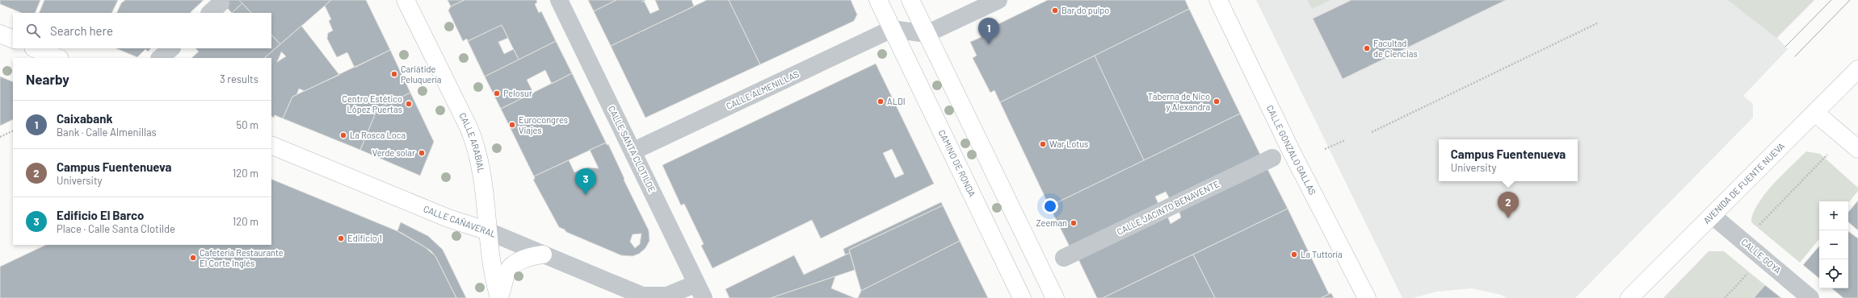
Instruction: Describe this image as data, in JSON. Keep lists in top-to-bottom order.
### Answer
{
  "streets": {
    "main road": [
      "CALLE ARABIAL",
      "CALLE GONZALO GALLAS",
      "CAMINO DE RONDA",
      "AVENIDA DE FUENTE NUEVA",
      "CALLE CAÑAVERAL"
    ],
    "street": [
      "CALLE ALMENILLAS",
      "CALLE SANTA CLOTILDE",
      "CALLE JACINTO BENAVENTE",
      "CALLE GOYA"
    ]
  },
  "crossings": [
    ["CALLE ALMENILLAS", "CALLE SANTA CLOTILDE"],
    ["CALLE ALMENILLAS", "CAMINO DE RONDA"],
    ["CALLE ARABIAL", "CALLE CAÑAVERAL"],
    ["AVENIDA DE FUENTE NUEVA", "CALLE GOYA"]
  ],
  "places": [
    "Bar do pulpo",
    "Facultad de Ciencias",
    "Cariátide Peluquería",
    "Pelosur",
    "ALDI",
    "Taberna de Nico y Alexandra",
    "Centro Estético López Puertas",
    "Eurocongres Viajes",
    "La Rosca Loca",
    "War Lotus",
    "Verde solar",
    "Zeeman",
    "Edificio 1",
    "La Tuttoría",
    "Cafetería Restaurante El Corte Inglés"
  ],
  "page": {
    "search": "Search here",
    "pins": ["1", "3", "2"],
    "heading": ["Nearby", "3 results"],
    "list": [
      {
        "mark": "1",
        "name": "Caixabank",
        "note": "Bank · Calle Almenillas",
        "value": "50 m"
      },
      {
        "mark": "2",
        "name": "Campus Fuentenueva",
        "note": "University",
        "value": "120 m"
      },
      {
        "mark": "3",
        "name": "Edificio El Barco",
        "note": "Place · Calle Santa Clotilde",
        "value": "120 m"
      }
    ],
    "popup": ["Campus Fuentenueva", "University"],
    "map_buttons": ["+", "−"]
  }
}
